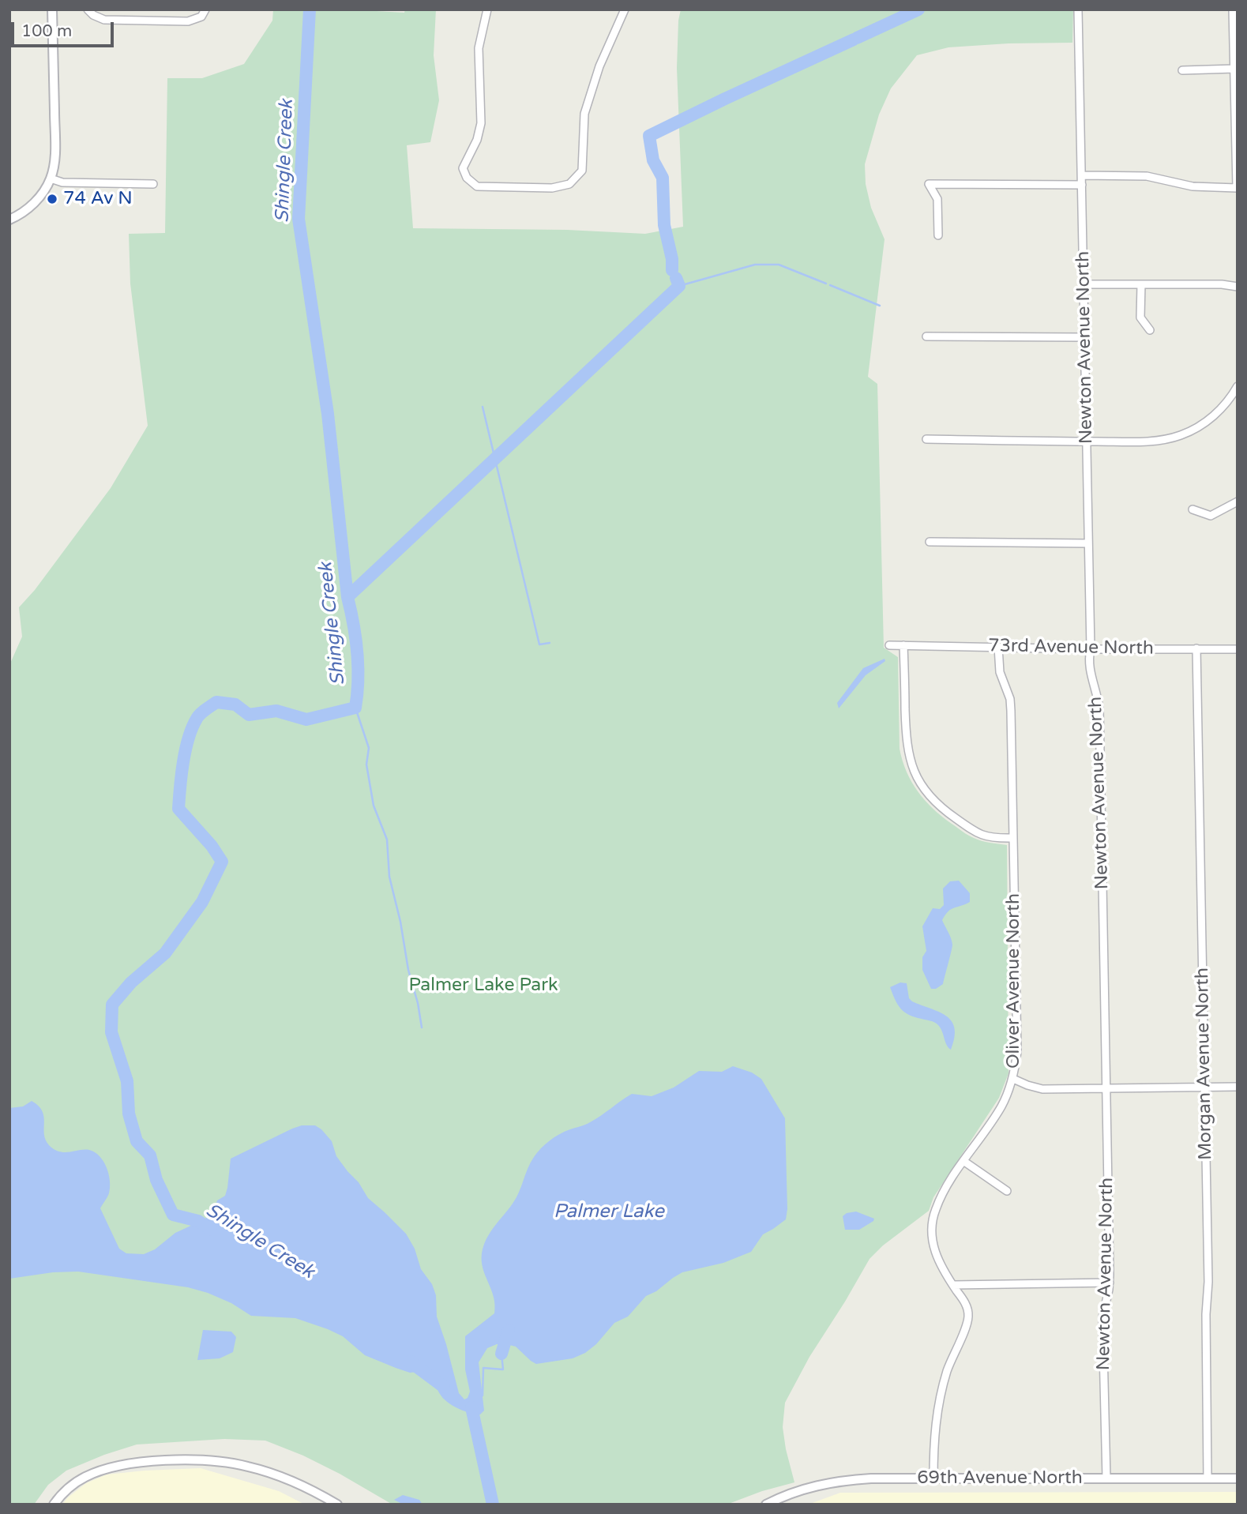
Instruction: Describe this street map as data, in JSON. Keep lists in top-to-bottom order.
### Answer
{
  "streets": {
    "street": [
      "Newton Avenue North",
      "73rd Avenue North",
      "Oliver Avenue North",
      "Morgan Avenue North",
      "69th Avenue North"
    ]
  },
  "crossings": [
    ["Newton Avenue North", "73rd Avenue North"],
    ["Newton Avenue North", "69th Avenue North"],
    ["73rd Avenue North", "Oliver Avenue North"],
    ["73rd Avenue North", "Morgan Avenue North"],
    ["Oliver Avenue North", "69th Avenue North"],
    ["Morgan Avenue North", "69th Avenue North"]
  ],
  "water": ["Shingle Creek", "Palmer Lake"],
  "parks": ["Palmer Lake Park"],
  "places": ["74 Av N"],
  "scale_bar": "100 m"
}
